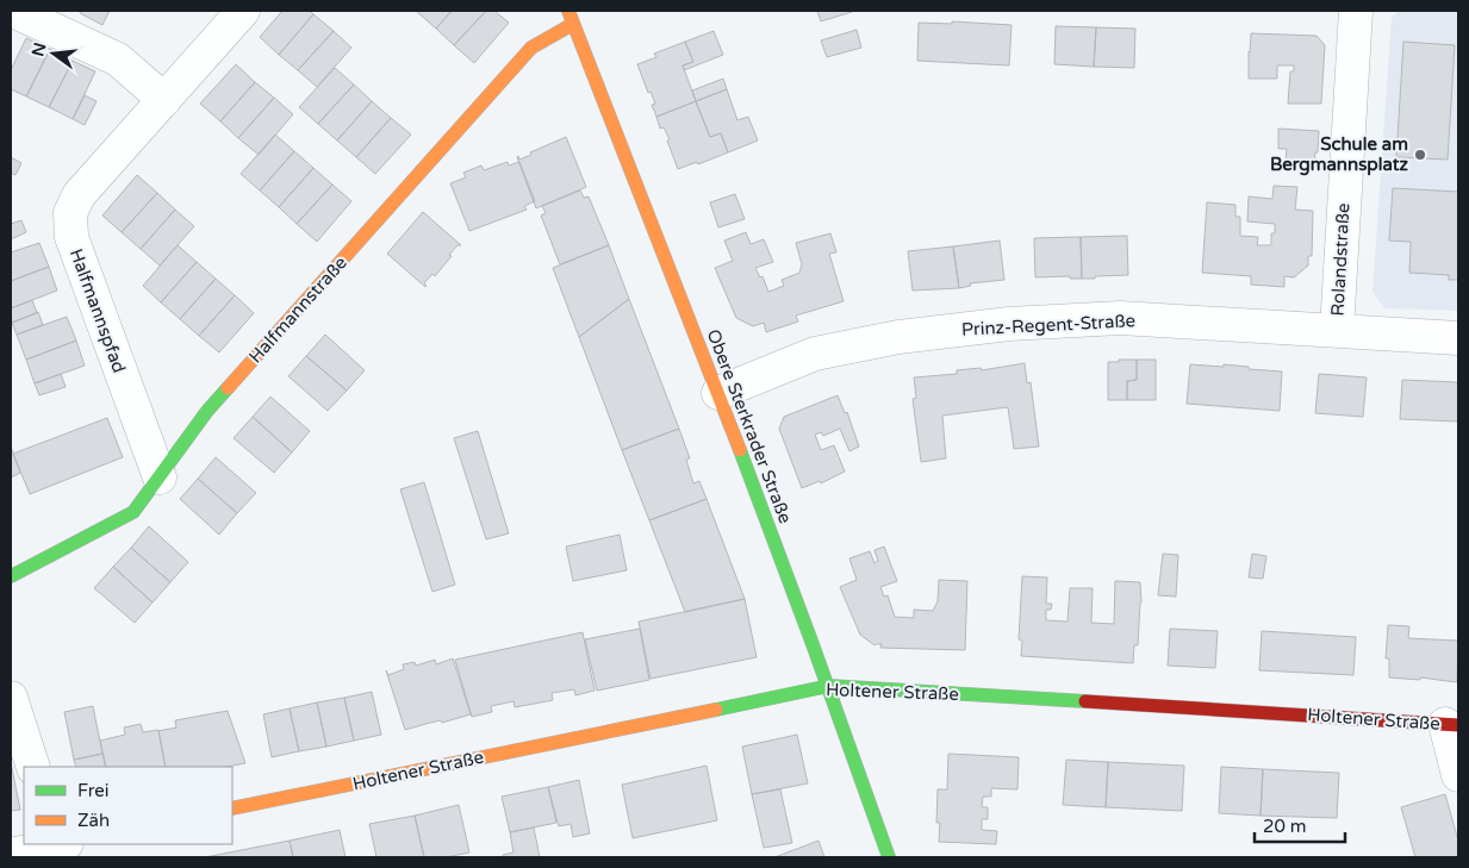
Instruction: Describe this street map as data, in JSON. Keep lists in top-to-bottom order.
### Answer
{
  "streets": {
    "street": [
      "Rolandstraße",
      "Halfmannstraße",
      "Halfmannspfad",
      "Prinz-Regent-Straße",
      "Obere Sterkrader Straße",
      "Holtener Straße"
    ]
  },
  "crossings": [
    ["Rolandstraße", "Prinz-Regent-Straße"],
    ["Halfmannstraße", "Halfmannspfad"],
    ["Halfmannstraße", "Obere Sterkrader Straße"],
    ["Prinz-Regent-Straße", "Obere Sterkrader Straße"],
    ["Obere Sterkrader Straße", "Holtener Straße"]
  ],
  "places": ["Schule am Bergmannsplatz"],
  "legend": ["Frei", "Zäh"],
  "scale_bar": "20 m",
  "north": "left"
}
